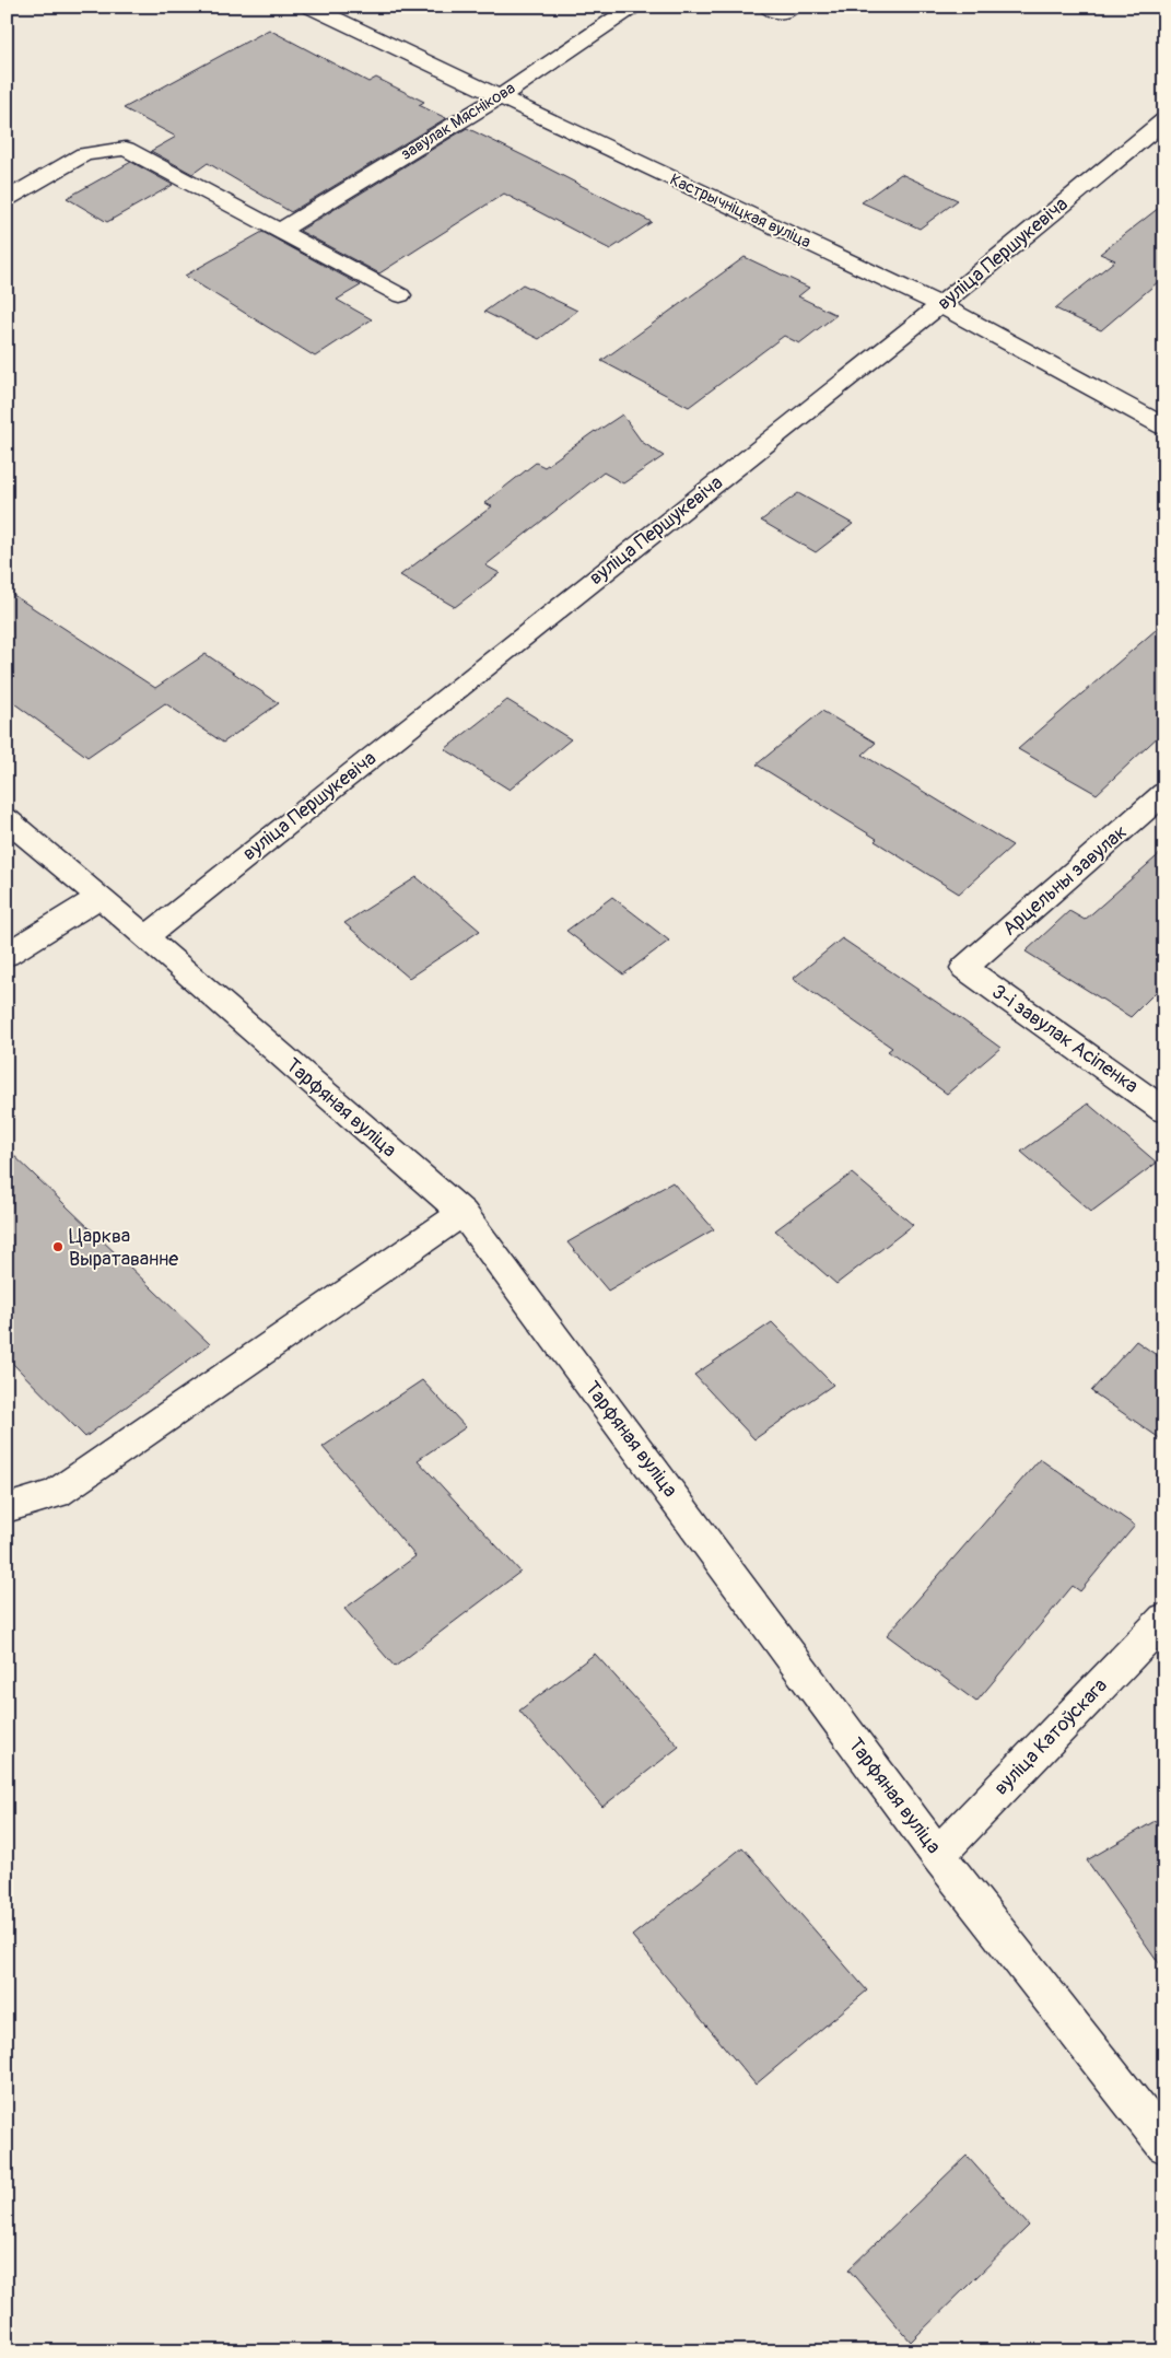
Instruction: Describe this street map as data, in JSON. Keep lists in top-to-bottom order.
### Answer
{
  "streets": {
    "street": [
      "завулак Мяснікова",
      "Кастрычніцкая вуліца",
      "вуліца Першукевіча",
      "Арцельны завулак",
      "3-і завулак Асіпенка",
      "Тарфяная вуліца",
      "вуліца Катоўскага"
    ]
  },
  "crossings": [
    ["завулак Мяснікова", "Кастрычніцкая вуліца"],
    ["Кастрычніцкая вуліца", "вуліца Першукевіча"],
    ["вуліца Першукевіча", "Тарфяная вуліца"],
    ["Арцельны завулак", "3-і завулак Асіпенка"],
    ["Тарфяная вуліца", "вуліца Катоўскага"]
  ],
  "places": ["Царква Выратаванне"]
}
